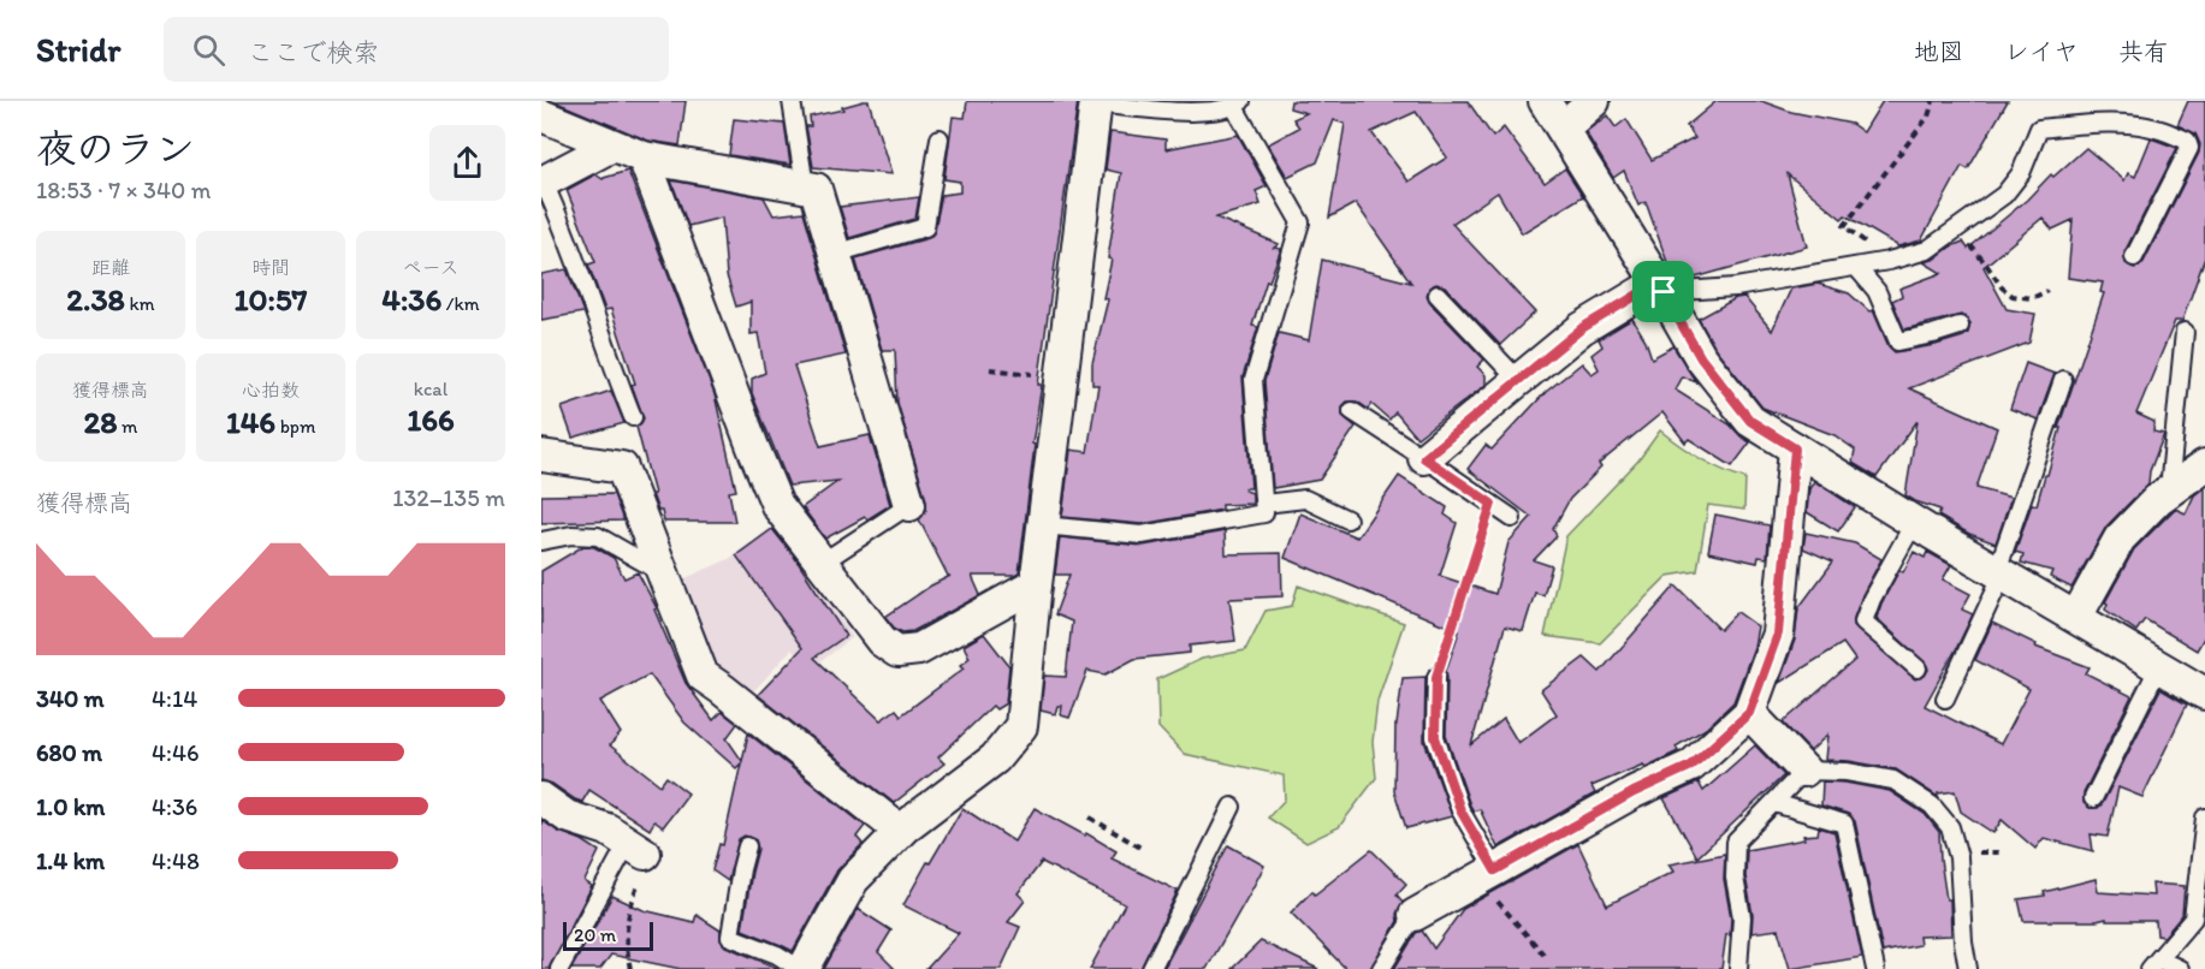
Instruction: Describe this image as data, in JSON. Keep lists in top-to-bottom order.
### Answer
{
  "scale_bar": "20 m",
  "page": {
    "header": "Stridr",
    "search": "ここで検索",
    "nav": ["地図", "レイヤ", "共有"],
    "heading": ["夜のラン", "18:53 · 7 × 340 m"],
    "stats": [
      ["距離", "2.38 km"],
      ["時間", "10:57"],
      ["ペース", "4:36 /km"],
      ["獲得標高", "28 m"],
      ["心拍数", "146 bpm"],
      ["kcal", "166"]
    ],
    "chart": ["獲得標高", "132–135 m"],
    "list": [
      {
        "name": "340 m",
        "note": "4:14"
      },
      {
        "name": "680 m",
        "note": "4:46"
      },
      {
        "name": "1.0 km",
        "note": "4:36"
      },
      {
        "name": "1.4 km",
        "note": "4:48"
      }
    ],
    "scale": "20 m"
  }
}
